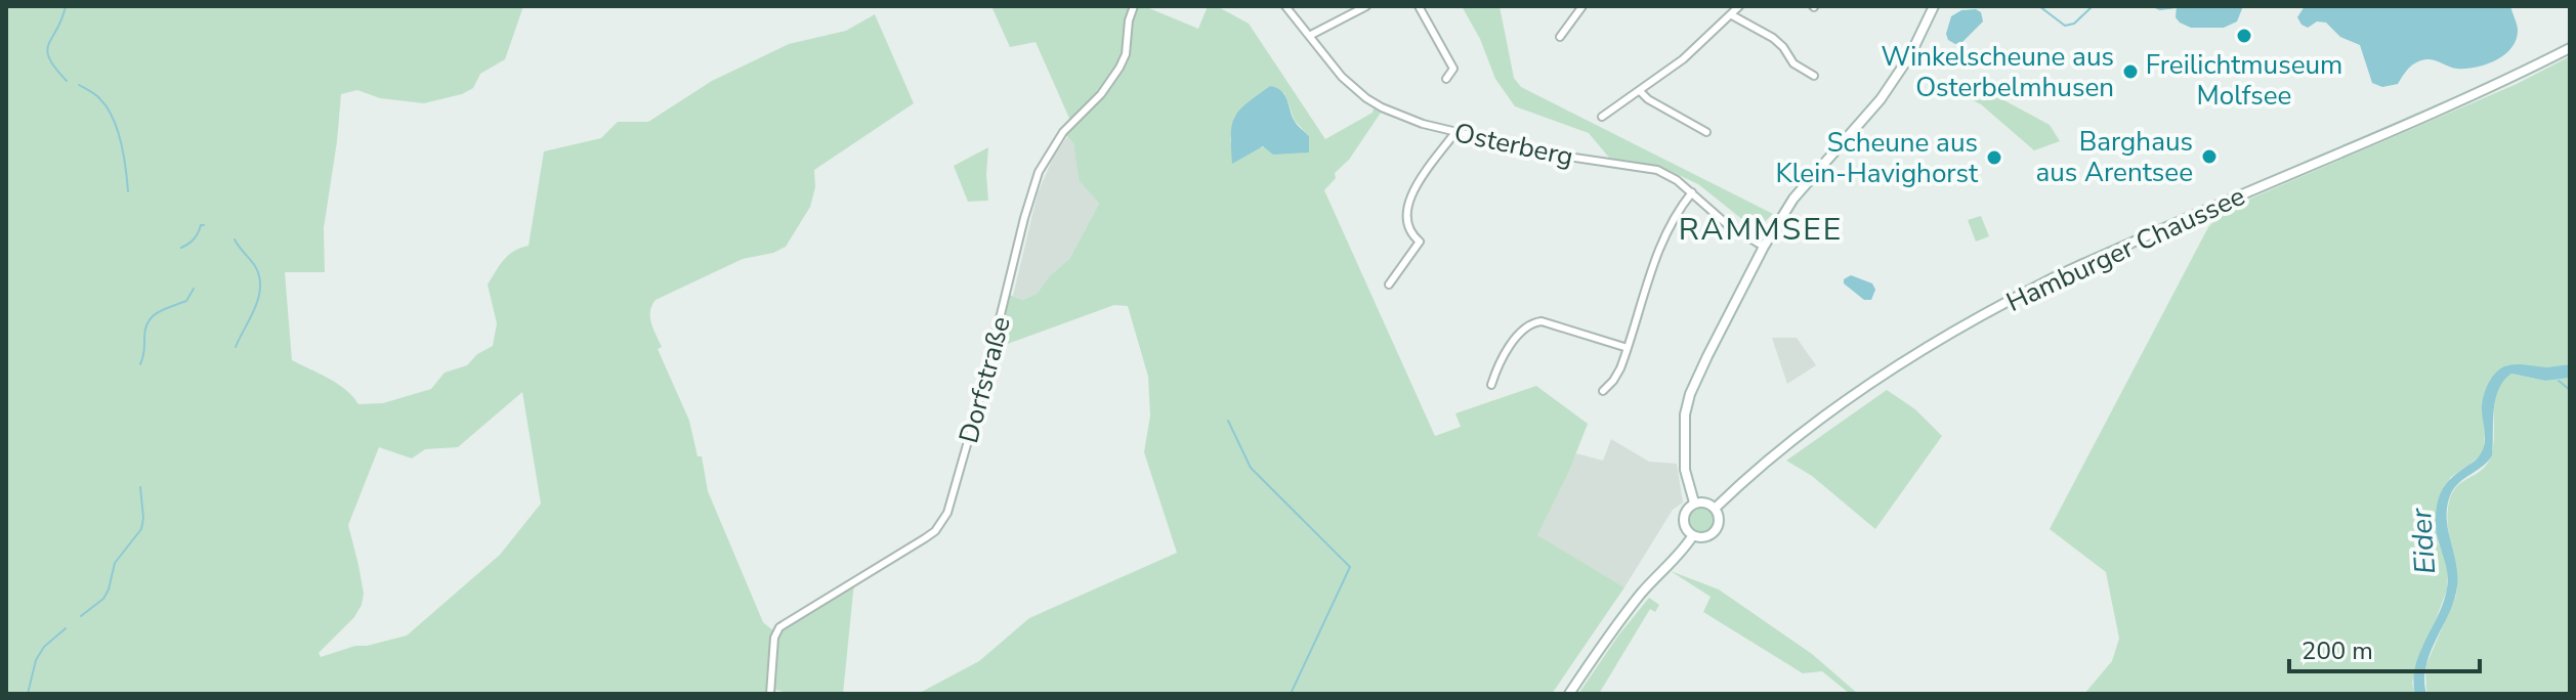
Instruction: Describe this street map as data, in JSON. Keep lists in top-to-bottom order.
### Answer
{
  "streets": {
    "main road": ["Hamburger Chaussee"],
    "street": ["Osterberg", "Dorfstraße"]
  },
  "districts": ["RAMMSEE"],
  "water": ["Eider"],
  "places": [
    "Freilichtmuseum Molfsee",
    "Winkelscheune aus Osterbelmhusen",
    "Barghaus aus Arentsee",
    "Scheune aus Klein-Havighorst"
  ],
  "scale_bar": "200 m"
}
